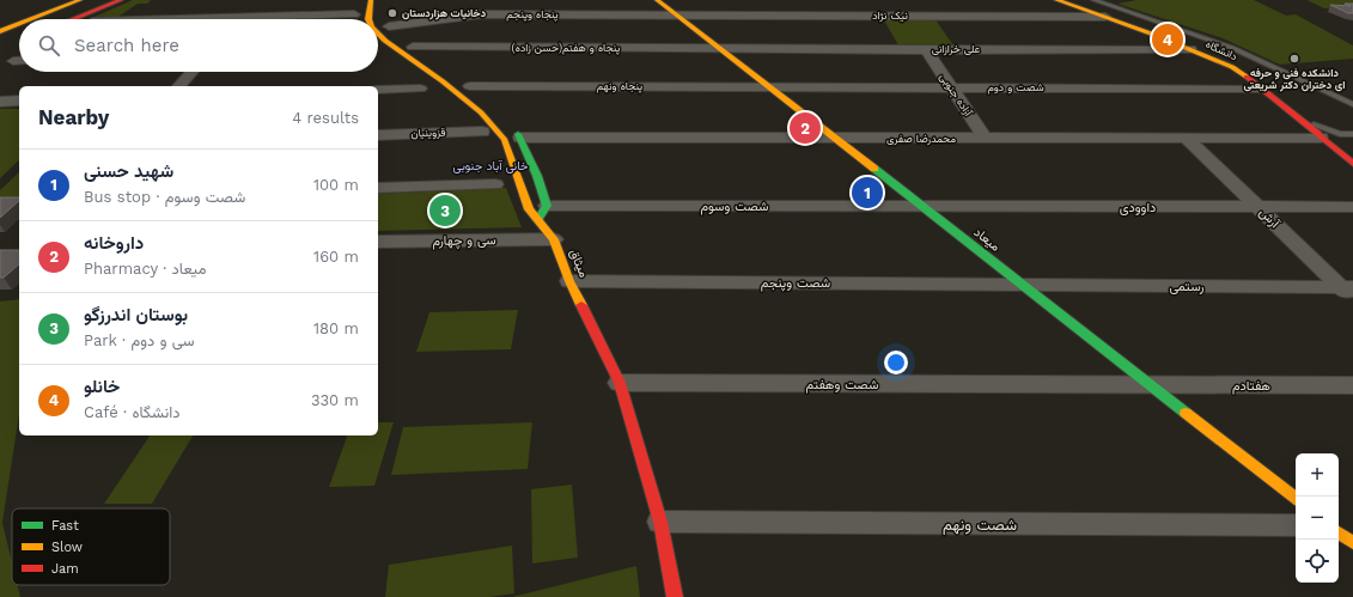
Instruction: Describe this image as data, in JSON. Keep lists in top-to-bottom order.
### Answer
{
  "streets": {
    "main road": ["دانشگاه", "میعاد", "میثاق"],
    "street": [
      "پنجاه وپنجم",
      "نیک نژاد",
      "(حسن زاده)پنجاه و هفتم",
      "علی خرازانی",
      "پنجاه ونهم",
      "شصت و دوم",
      "آزاده جنوبی",
      "قزوینیان",
      "محمدرضا صفری",
      "شصت وسوم",
      "داوودی",
      "آرش",
      "سی و چهارم",
      "شصت وپنجم",
      "رستمی",
      "شصت وهفتم",
      "هفتادم",
      "شصت ونهم"
    ]
  },
  "crossings": [
    ["پنجاه وپنجم", "نیک نژاد"],
    ["پنجاه وپنجم", "میعاد"],
    ["نیک نژاد", "دانشگاه"],
    ["نیک نژاد", "میعاد"],
    ["(حسن زاده)پنجاه و هفتم", "علی خرازانی"],
    ["(حسن زاده)پنجاه و هفتم", "میعاد"],
    ["علی خرازانی", "دانشگاه"],
    ["علی خرازانی", "آزاده جنوبی"],
    ["علی خرازانی", "میعاد"],
    ["دانشگاه", "شصت و دوم"],
    ["دانشگاه", "محمدرضا صفری"],
    ["پنجاه ونهم", "شصت و دوم"],
    ["پنجاه ونهم", "میعاد"],
    ["شصت و دوم", "آزاده جنوبی"],
    ["شصت و دوم", "میعاد"],
    ["آزاده جنوبی", "محمدرضا صفری"],
    ["محمدرضا صفری", "آرش"],
    ["محمدرضا صفری", "میعاد"],
    ["محمدرضا صفری", "میثاق"],
    ["شصت وسوم", "داوودی"],
    ["شصت وسوم", "میعاد"],
    ["شصت وسوم", "میثاق"],
    ["داوودی", "آرش"],
    ["داوودی", "میعاد"],
    ["آرش", "رستمی"],
    ["میعاد", "شصت وپنجم"],
    ["میعاد", "رستمی"],
    ["میعاد", "شصت وهفتم"],
    ["میعاد", "هفتادم"],
    ["سی و چهارم", "میثاق"],
    ["میثاق", "شصت وپنجم"],
    ["میثاق", "شصت وهفتم"],
    ["میثاق", "شصت ونهم"],
    ["شصت وپنجم", "رستمی"],
    ["شصت وهفتم", "هفتادم"]
  ],
  "districts": ["خانی آباد جنوبی"],
  "places": ["دخانیات هزاردستان", "دانشکده فنی و حرفه ای دختران دکتر شریعتی"],
  "legend": ["Fast", "Slow", "Jam"],
  "page": {
    "search": "Search here",
    "pins": [
      "4",
      "2",
      "1",
      "3"
    ],
    "heading": ["Nearby", "4 results"],
    "list": [
      {
        "mark": "1",
        "name": "شهید حسنی",
        "note": "Bus stop · شصت وسوم",
        "value": "100 m"
      },
      {
        "mark": "2",
        "name": "داروخانه",
        "note": "Pharmacy · میعاد",
        "value": "160 m"
      },
      {
        "mark": "3",
        "name": "بوستان اندرزگو",
        "note": "Park · سی و دوم",
        "value": "180 m"
      },
      {
        "mark": "4",
        "name": "خانلو",
        "note": "Café · دانشگاه",
        "value": "330 m"
      }
    ],
    "map_buttons": ["+", "−"]
  }
}
